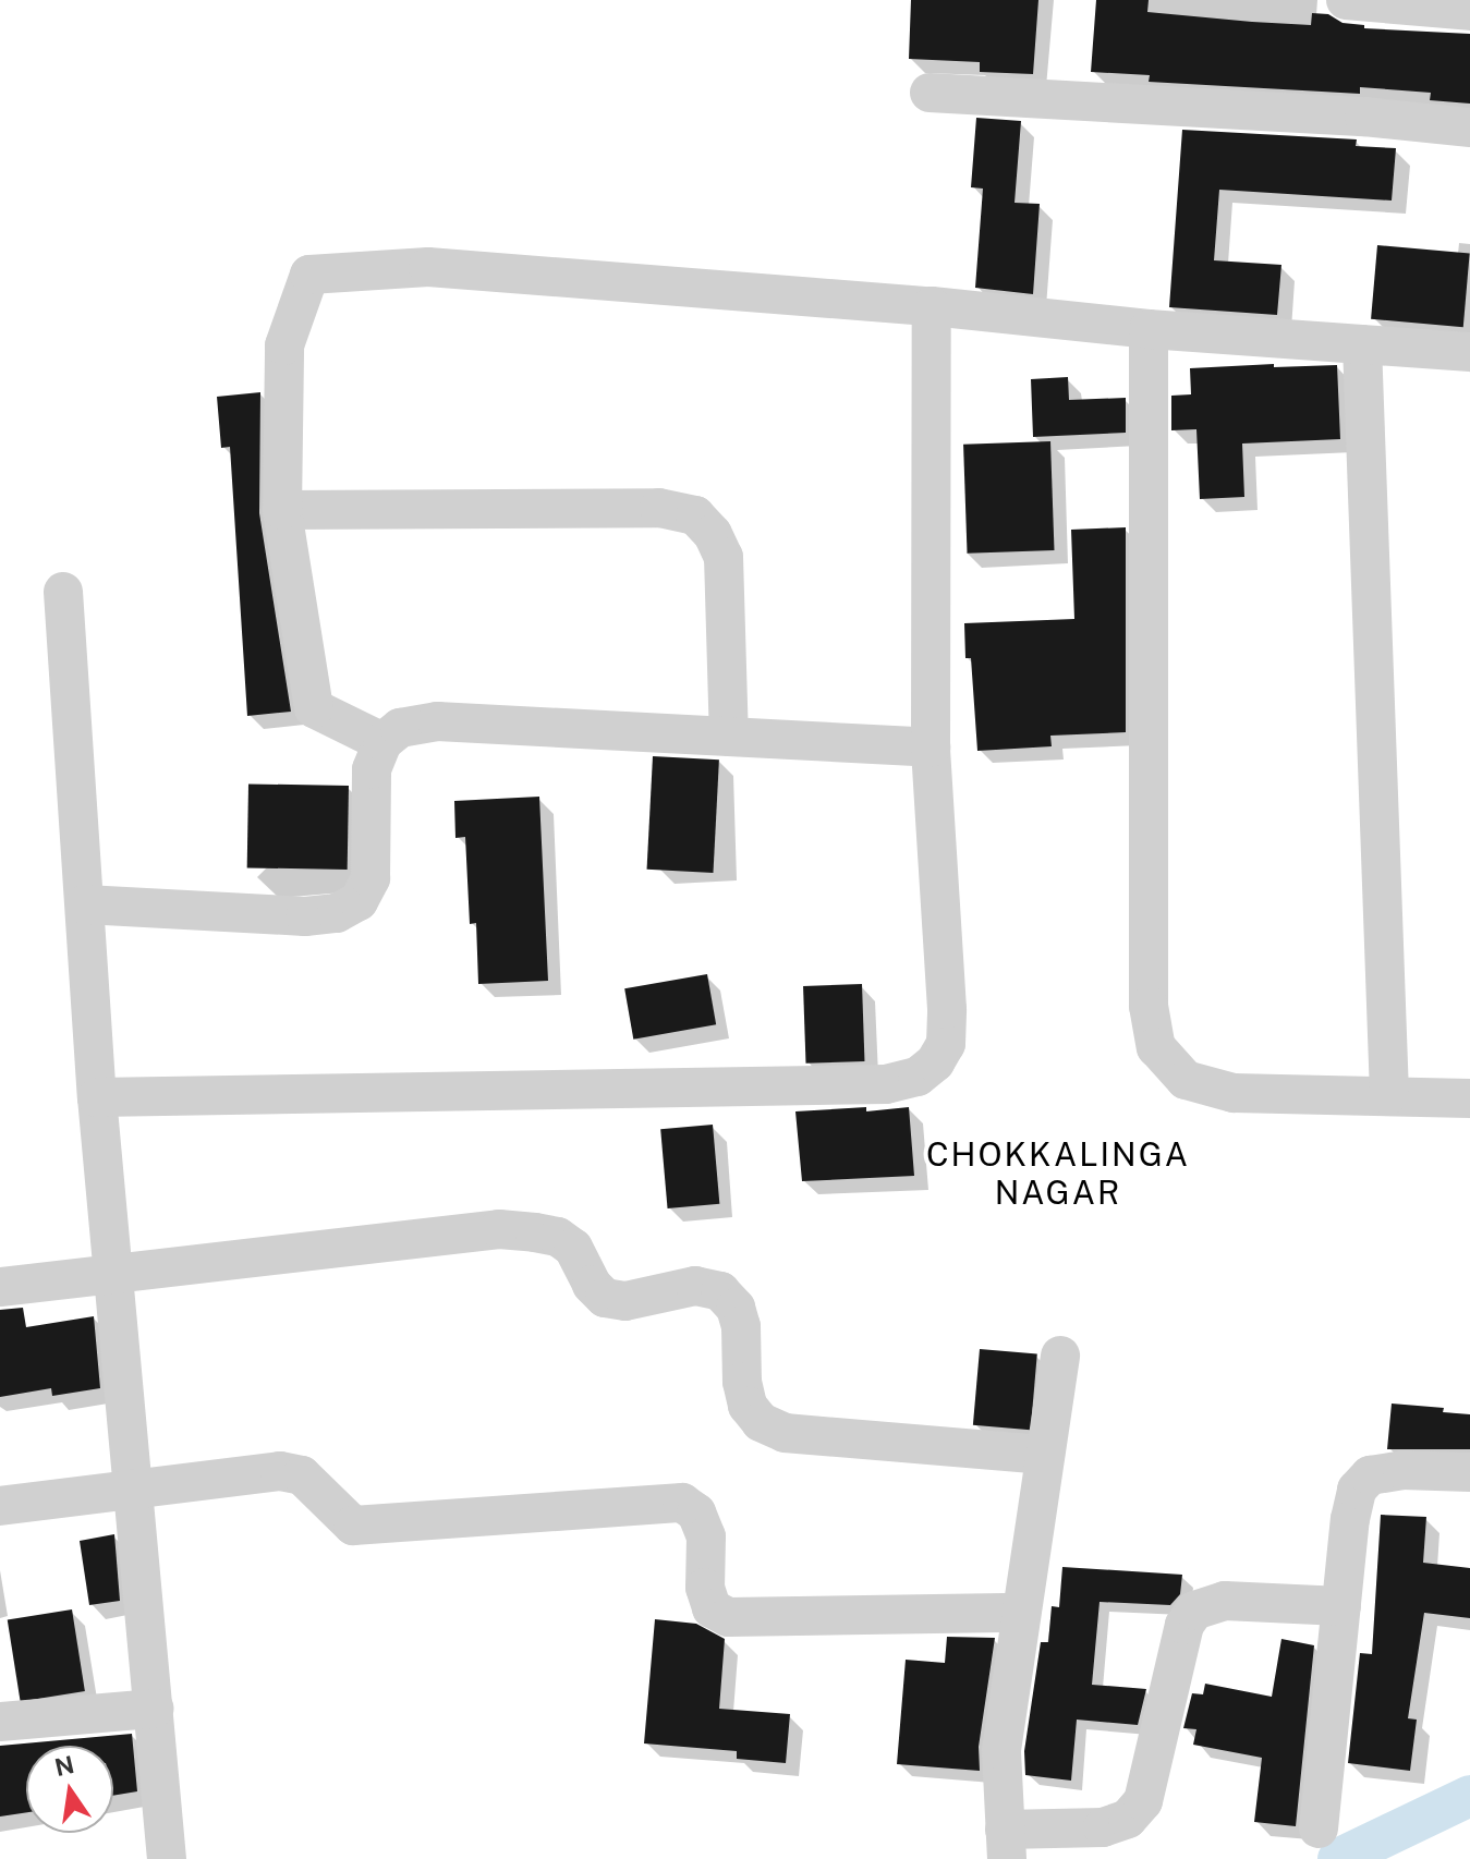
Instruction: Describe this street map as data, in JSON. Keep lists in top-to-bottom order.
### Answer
{
  "districts": ["CHOKKALINGA NAGAR"],
  "north": "top"
}
